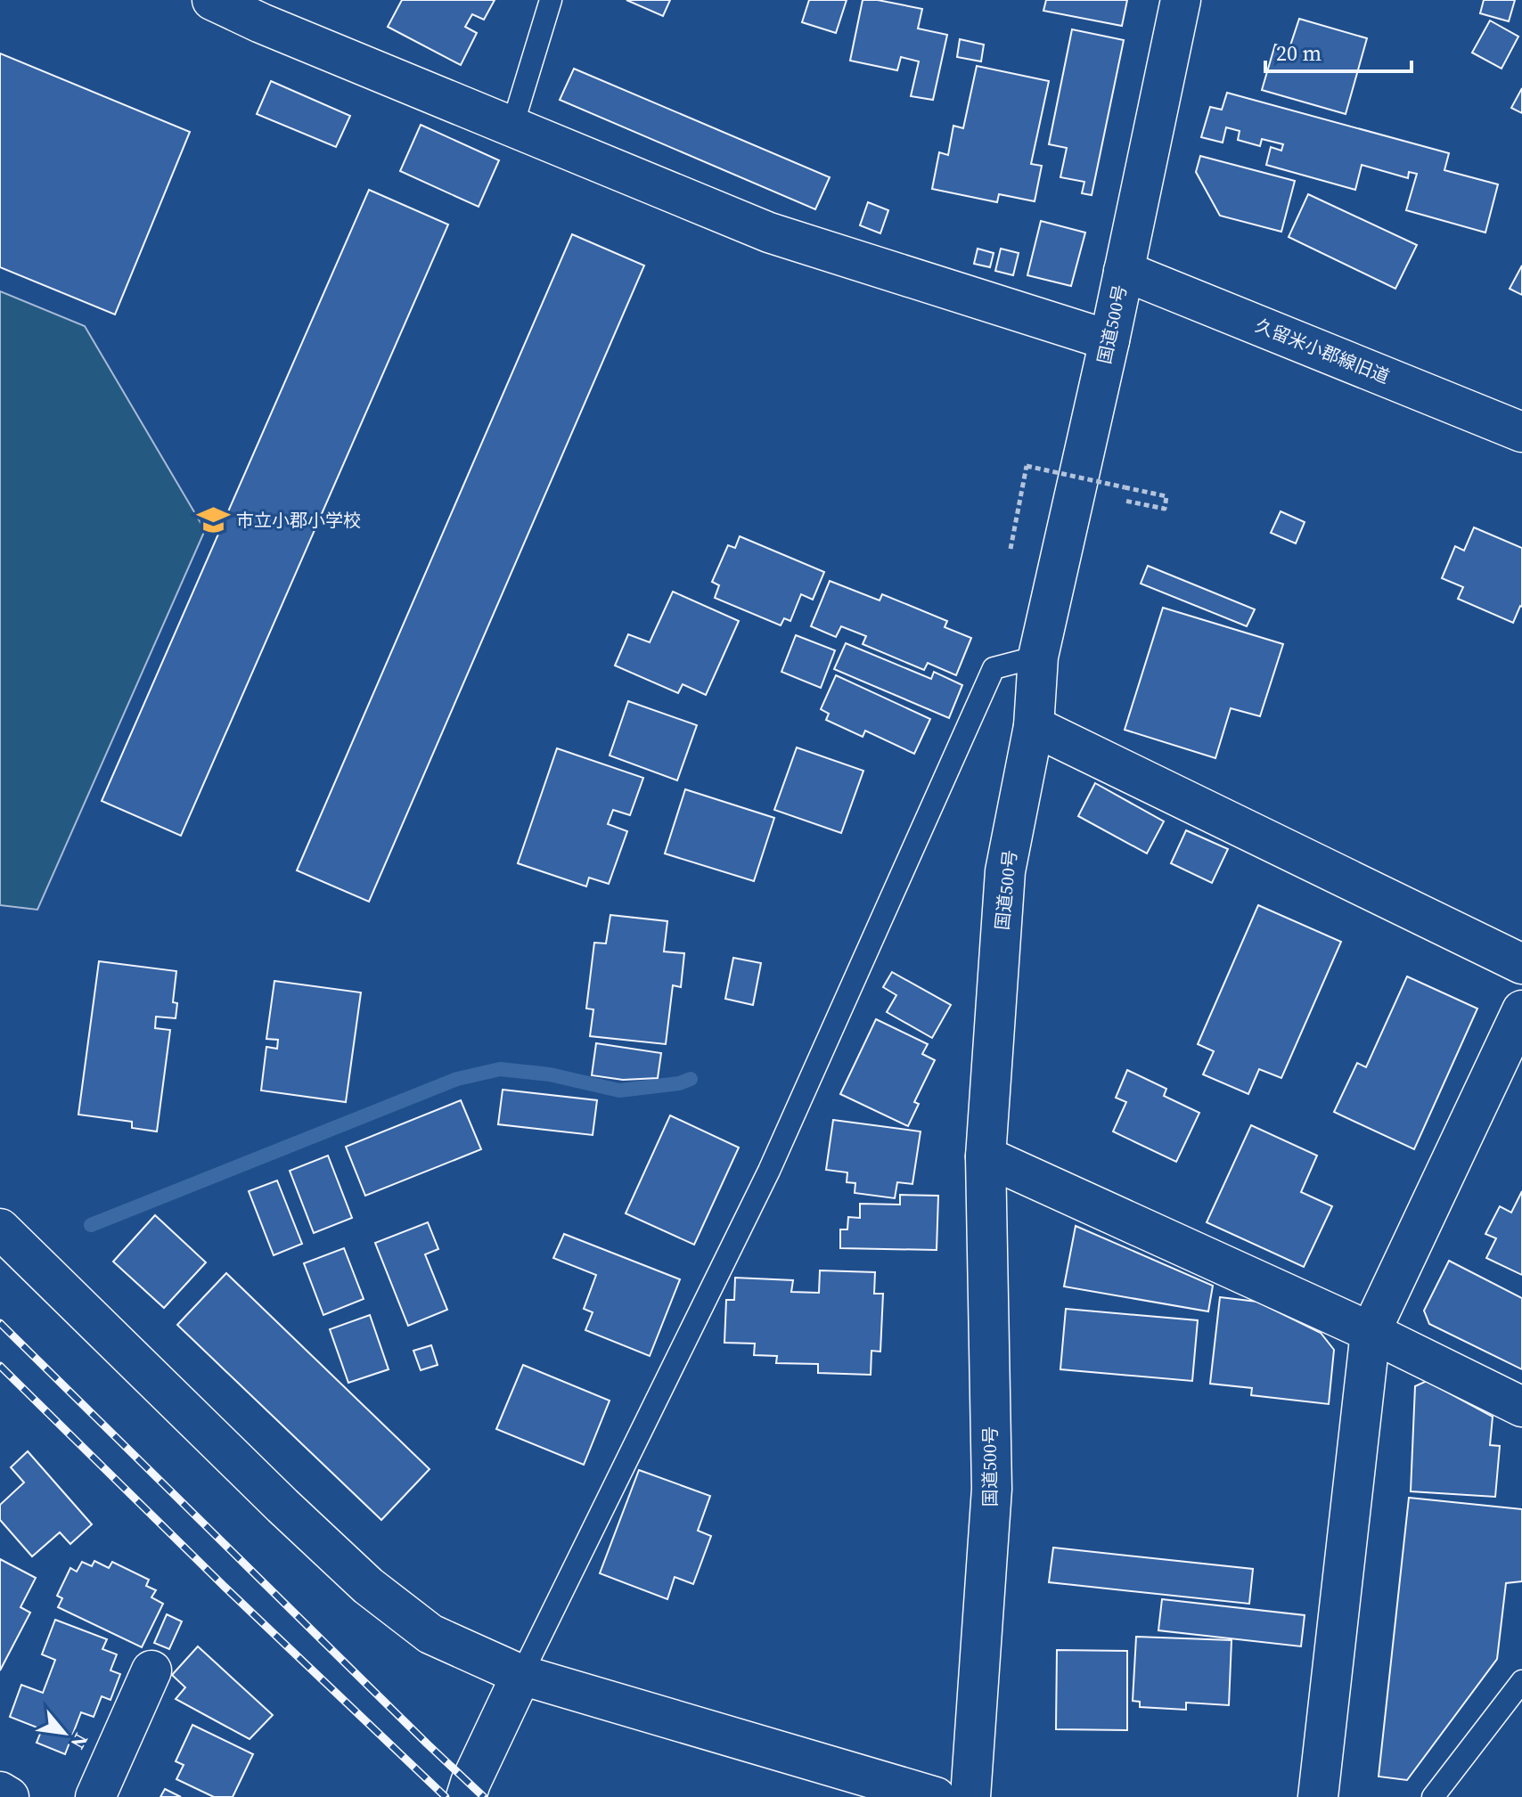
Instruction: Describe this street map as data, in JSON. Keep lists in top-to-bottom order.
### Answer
{
  "streets": {
    "main road": ["国道500号", "久留米小郡線旧道"]
  },
  "crossings": [
    ["国道500号", "久留米小郡線旧道"]
  ],
  "places": {
    "school or university": ["市立小郡小学校"]
  },
  "scale_bar": "20 m",
  "north": "bottom right"
}
